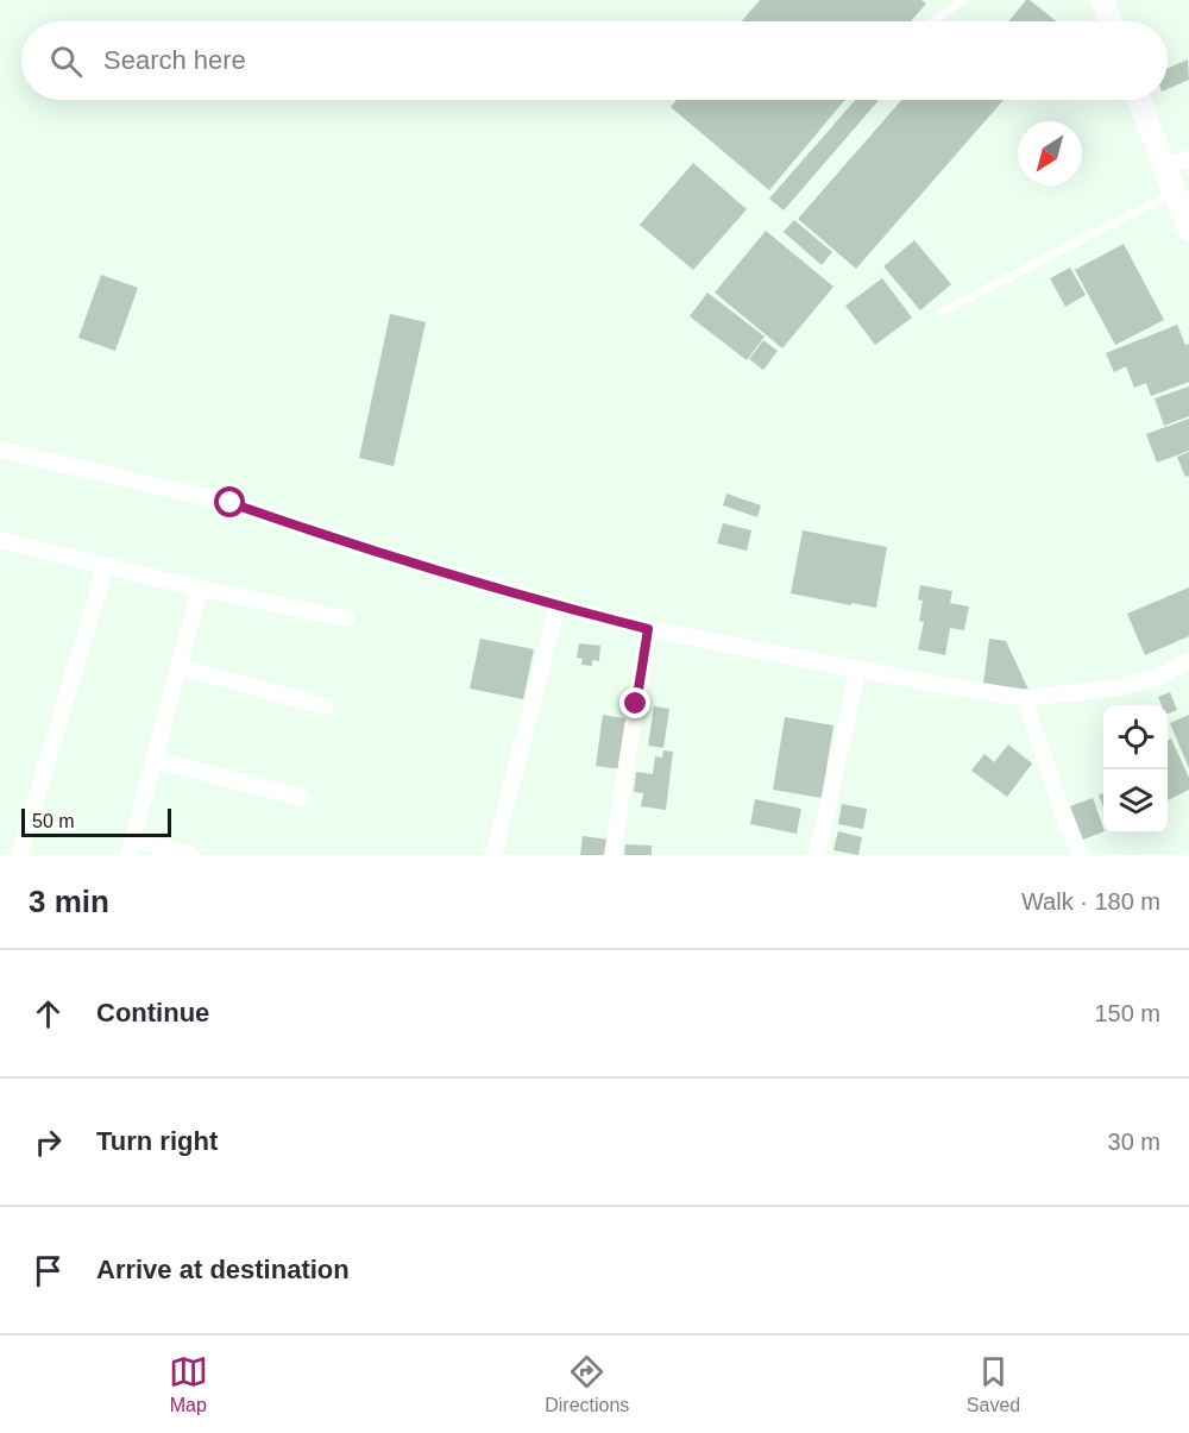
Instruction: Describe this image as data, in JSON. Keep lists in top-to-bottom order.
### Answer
{
  "scale_bar": "50 m",
  "north": "bottom left",
  "page": {
    "search": "Search here",
    "scale": "50 m",
    "heading": ["3 min", "Walk · 180 m"],
    "list": [
      ["Continue", "150 m"],
      ["Turn right", "30 m"],
      "Arrive at destination"
    ],
    "nav": ["Map", "Directions", "Saved"]
  }
}
